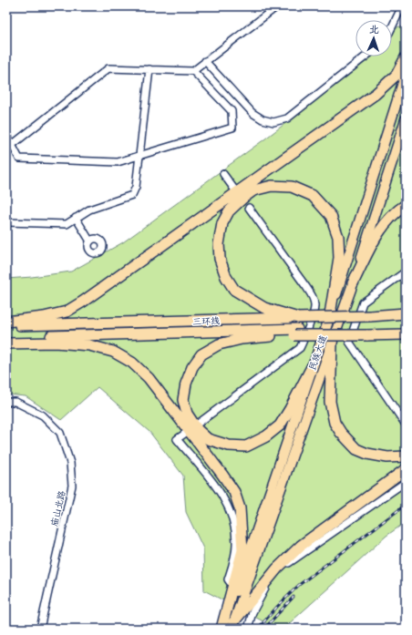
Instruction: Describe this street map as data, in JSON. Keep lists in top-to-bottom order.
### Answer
{
  "streets": {
    "highway": ["三环线"],
    "main road": ["民族大道"],
    "street": ["庙山北路"]
  },
  "north": "top"
}
